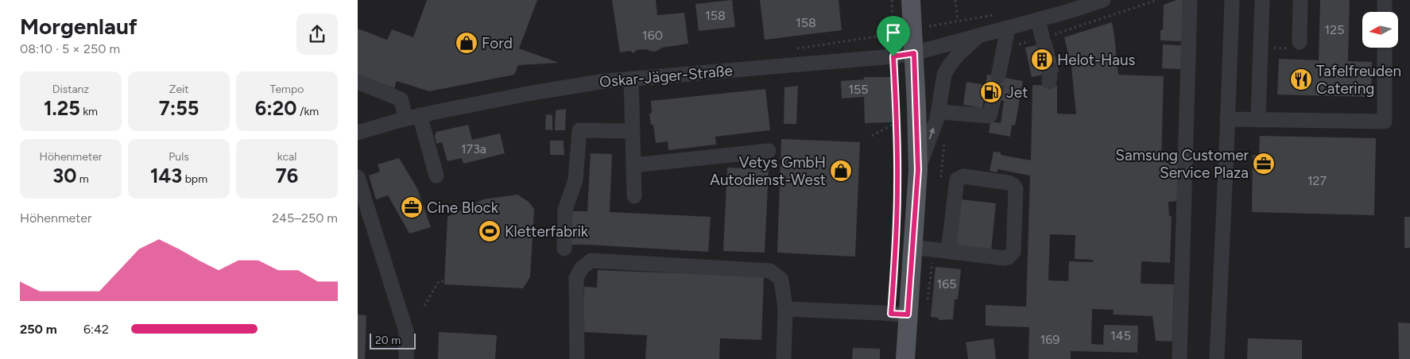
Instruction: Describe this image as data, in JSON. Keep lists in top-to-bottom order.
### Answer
{
  "streets": {
    "street": ["Oskar-Jäger-Straße"]
  },
  "places": {
    "shop": ["Ford", "Vetys GmbH Autodienst-West"],
    "building": ["Helot-Haus"],
    "restaurant": ["Tafelfreuden Catering"],
    "fuel station": ["Jet"],
    "office": ["Samsung Customer Service Plaza", "Cine Block"],
    "sports": ["Kletterfabrik"]
  },
  "house_numbers": [
    "158",
    "158",
    "125",
    "160",
    "155",
    "173a",
    "127",
    "165",
    "145",
    "169"
  ],
  "scale_bar": "20 m",
  "north": "left",
  "page": {
    "heading": ["Morgenlauf", "08:10 · 5 × 250 m"],
    "stats": [
      ["Distanz", "1.25 km"],
      ["Zeit", "7:55"],
      ["Tempo", "6:20 /km"],
      ["Höhenmeter", "30 m"],
      ["Puls", "143 bpm"],
      ["kcal", "76"]
    ],
    "chart": ["Höhenmeter", "245–250 m"],
    "list": [
      {
        "name": "250 m",
        "note": "6:42"
      }
    ],
    "scale": "20 m"
  }
}
